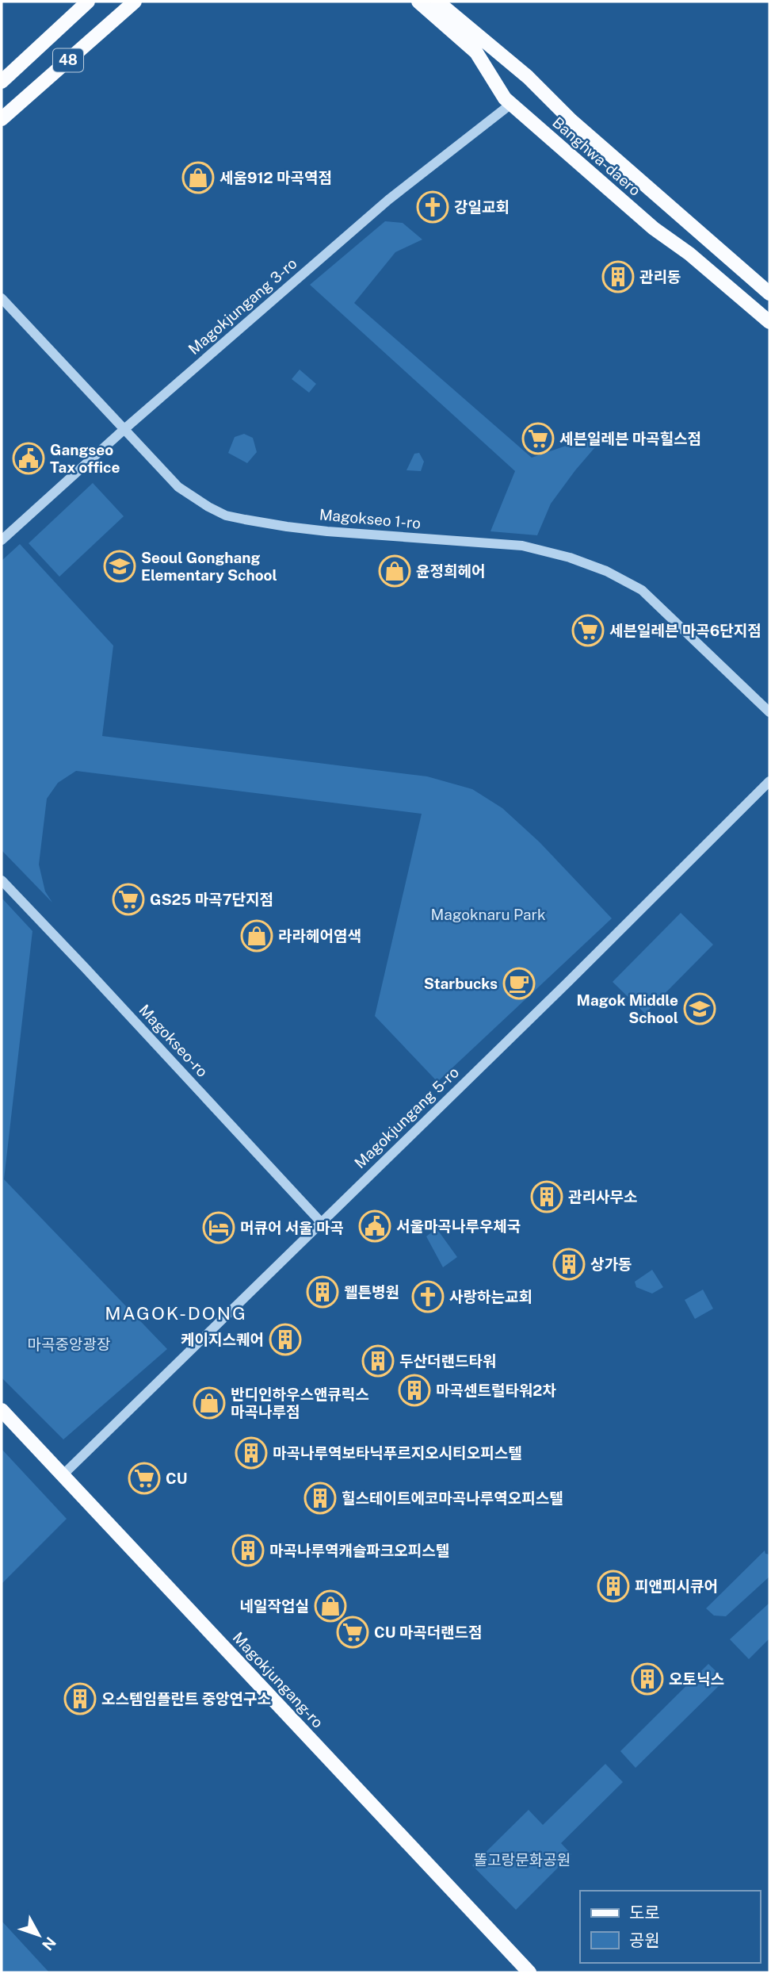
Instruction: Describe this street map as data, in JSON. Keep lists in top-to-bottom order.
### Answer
{
  "streets": {
    "main road": ["48", "Banghwa-daero", "Magokjungang-ro"],
    "street": [
      "Magokjungang 3-ro",
      "Magokseo 1-ro",
      "Magokseo-ro",
      "Magokjungang 5-ro"
    ]
  },
  "crossings": [
    ["Banghwa-daero", "Magokjungang 3-ro"],
    ["Magokjungang 3-ro", "Magokseo 1-ro"],
    ["Magokseo-ro", "Magokjungang 5-ro"],
    ["Magokjungang 5-ro", "Magokjungang-ro"]
  ],
  "districts": ["MAGOK-DONG"],
  "parks": ["Magoknaru Park", "마곡중앙광장", "똘고랑문화공원"],
  "places": {
    "shop": [
      "세움912 마곡역점",
      "윤정희헤어",
      "라라헤어염색",
      "반디인하우스앤큐릭스 마곡나루점",
      "네일작업실"
    ],
    "church": ["강일교회", "사랑하는교회"],
    "building": [
      "관리동",
      "관리사무소",
      "상가동",
      "웰튼병원",
      "케이지스퀘어",
      "두산더랜드타워",
      "마곡센트럴타워2차",
      "마곡나루역보타닉푸르지오시티오피스텔",
      "힐스테이트에코마곡나루역오피스텔",
      "마곡나루역캐슬파크오피스텔",
      "피앤피시큐어",
      "오토닉스",
      "오스템임플란트 중앙연구소"
    ],
    "supermarket": [
      "세븐일레븐 마곡힐스점",
      "세븐일레븐 마곡6단지점",
      "GS25 마곡7단지점",
      "CU",
      "CU 마곡더랜드점"
    ],
    "public building": ["Gangseo Tax office", "서울마곡나루우체국"],
    "school or university": ["Seoul Gonghang Elementary School", "Magok Middle School"],
    "cafe": ["Starbucks"],
    "hotel": ["머큐어 서울 마곡"]
  },
  "legend": ["도로", "공원"],
  "north": "bottom right"
}
